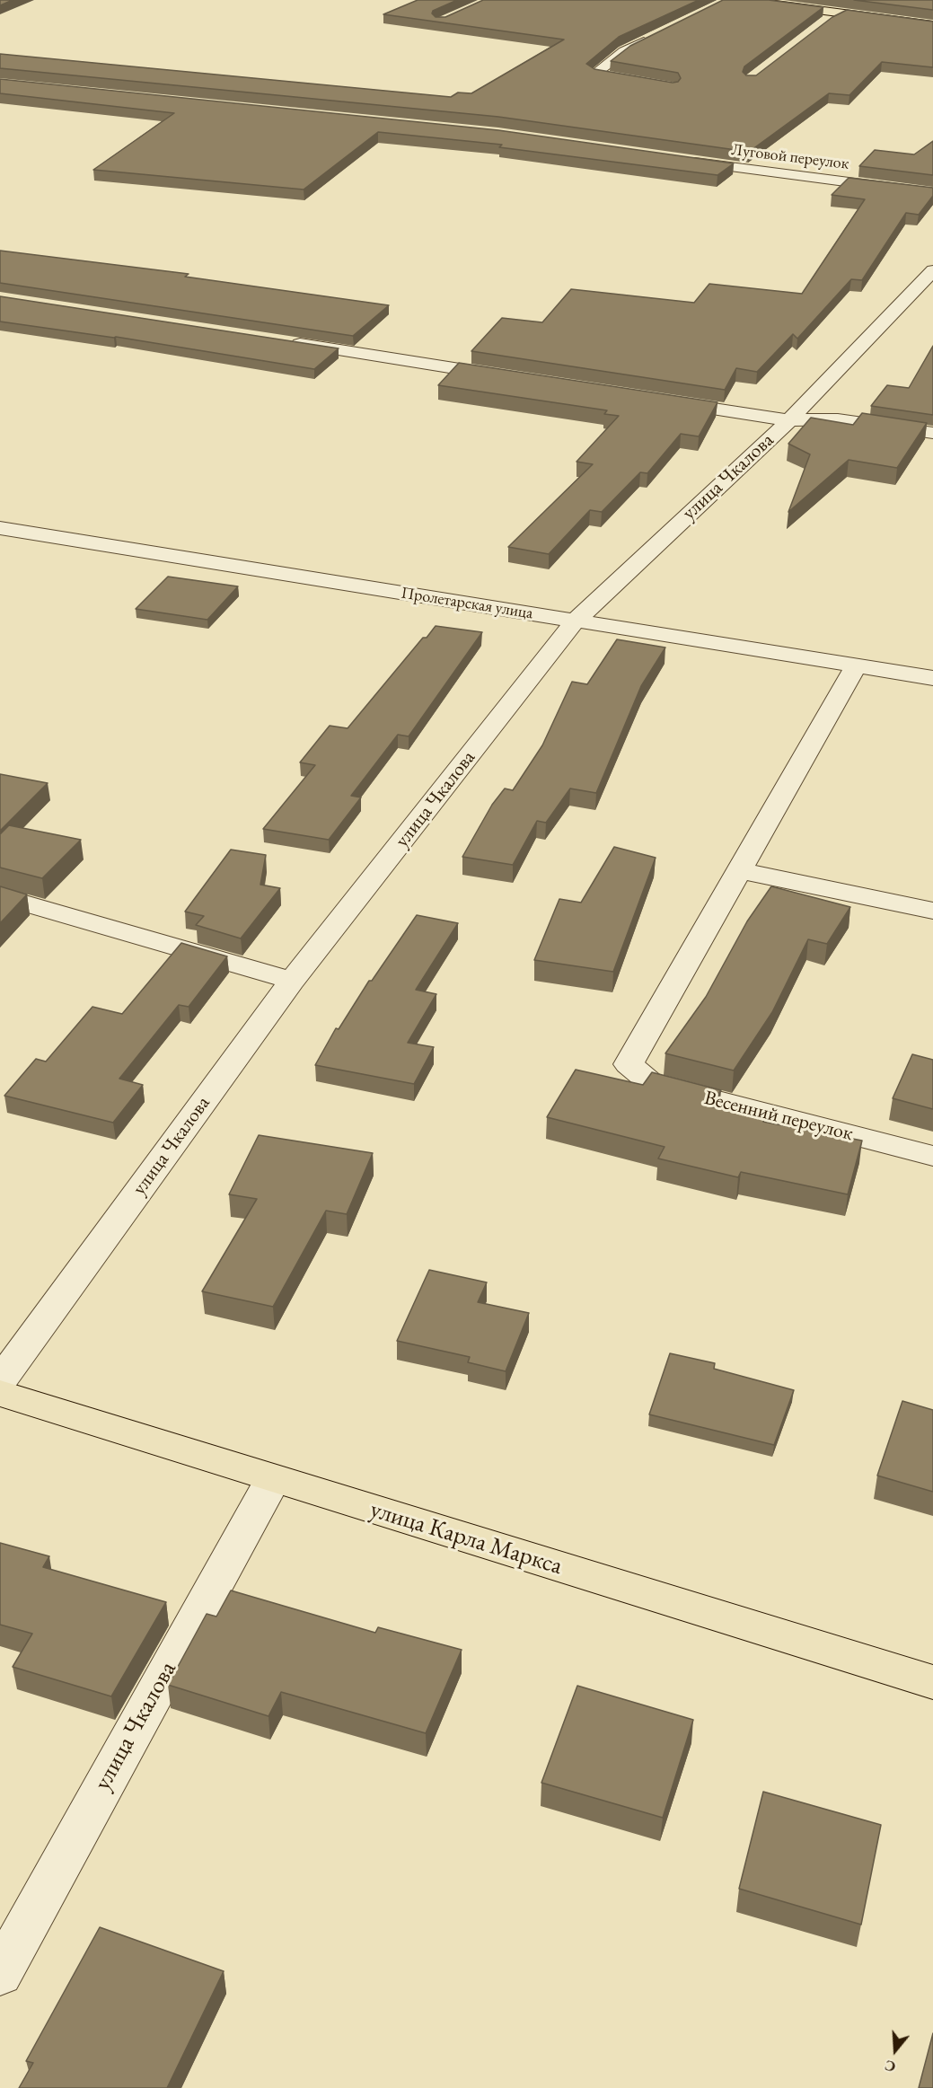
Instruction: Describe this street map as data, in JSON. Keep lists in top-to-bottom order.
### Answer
{
  "streets": {
    "main road": ["улица Карла Маркса"],
    "street": [
      "Луговой переулок",
      "улица Чкалова",
      "Пролетарская улица",
      "Весенний переулок"
    ]
  },
  "crossings": [
    ["улица Чкалова", "Пролетарская улица"],
    ["улица Чкалова", "улица Карла Маркса"],
    ["Пролетарская улица", "Весенний переулок"]
  ],
  "north": "bottom"
}
